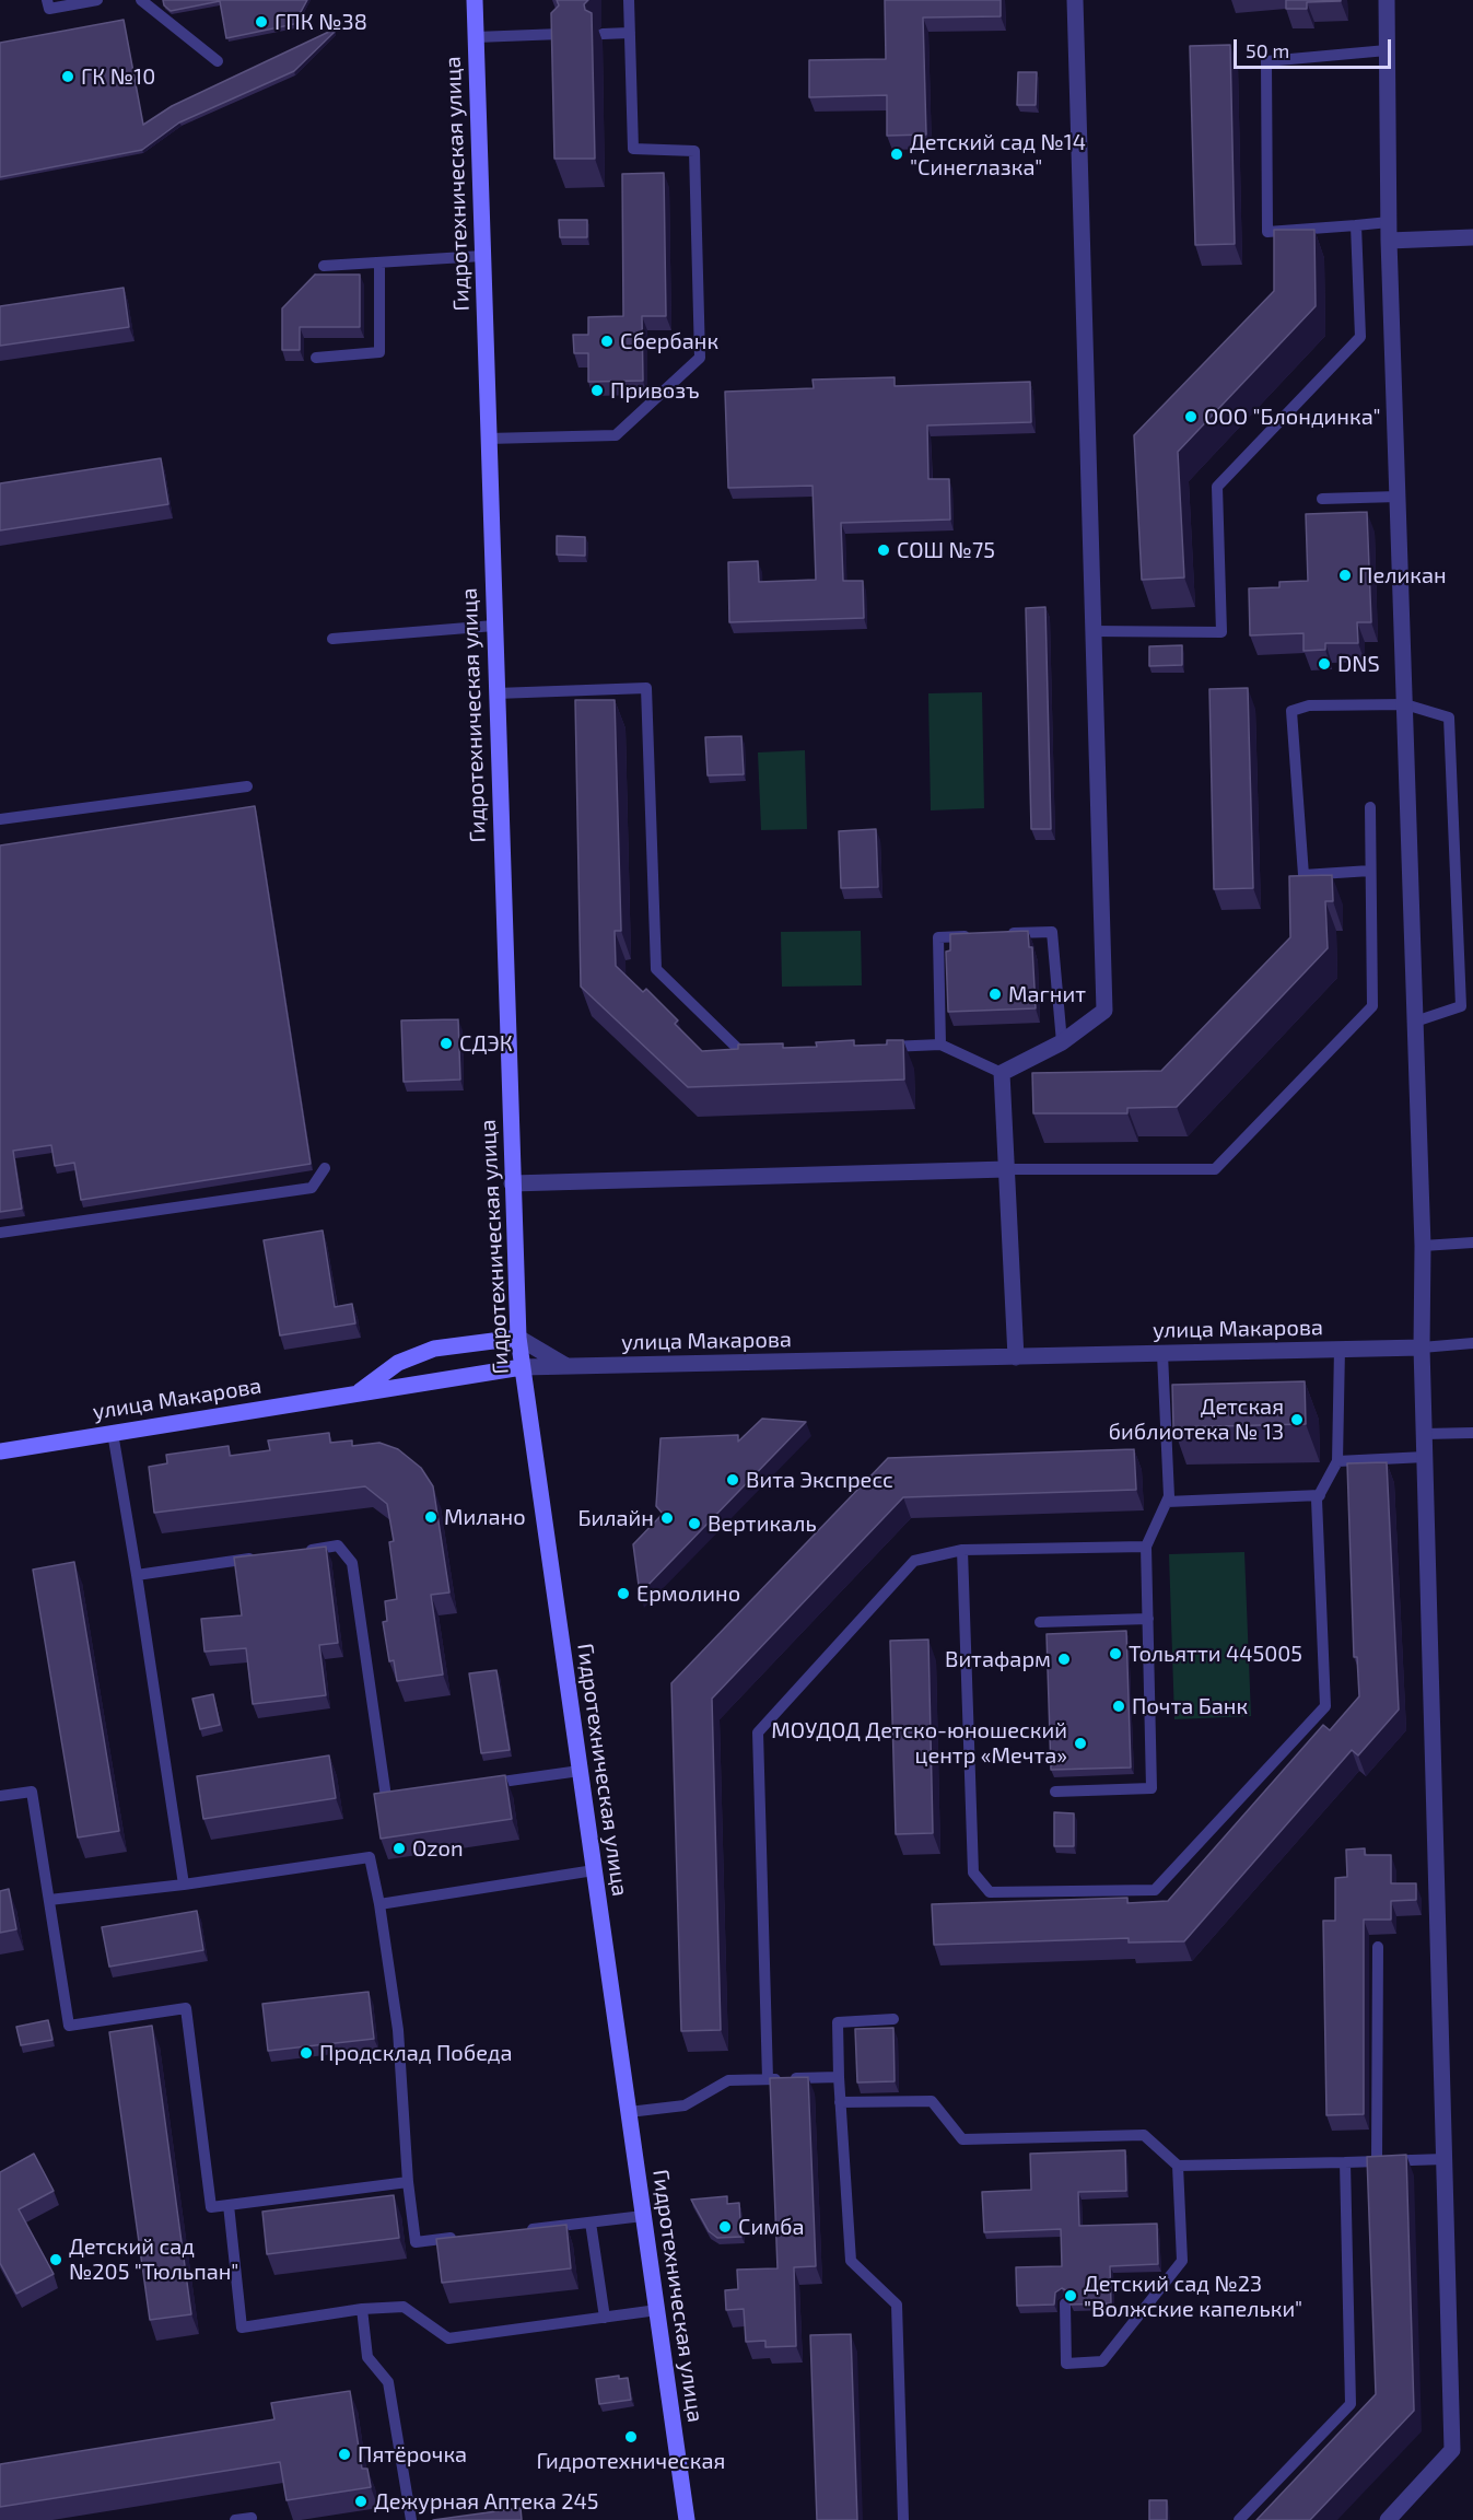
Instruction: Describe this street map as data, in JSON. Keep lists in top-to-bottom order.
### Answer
{
  "streets": {
    "main road": ["Гидротехническая улица", "улица Макарова"]
  },
  "crossings": [
    ["Гидротехническая улица", "улица Макарова"]
  ],
  "places": [
    "ГПК №38",
    "ГК №10",
    "Детский сад №14 \"Синеглазка\"",
    "Сбербанк",
    "Привозъ",
    "ООО \"Блондинка\"",
    "СОШ №75",
    "Пеликан",
    "DNS",
    "Магнит",
    "СДЭК",
    "Детская библиотека № 13",
    "Вита Экспресс",
    "Милано",
    "Билайн",
    "Вертикаль",
    "Ермолино",
    "Тольятти 445005",
    "Витафарм",
    "Почта Банк",
    "МОУДОД Детско-юношеский центр «Мечта»",
    "Ozon",
    "Продсклад Победа",
    "Симба",
    "Детский сад №205 \"Тюльпан\"",
    "Детский сад №23 \"Волжские капельки\"",
    "Гидротехническая",
    "Пятёрочка",
    "Дежурная Аптека 245"
  ],
  "scale_bar": "50 m"
}
